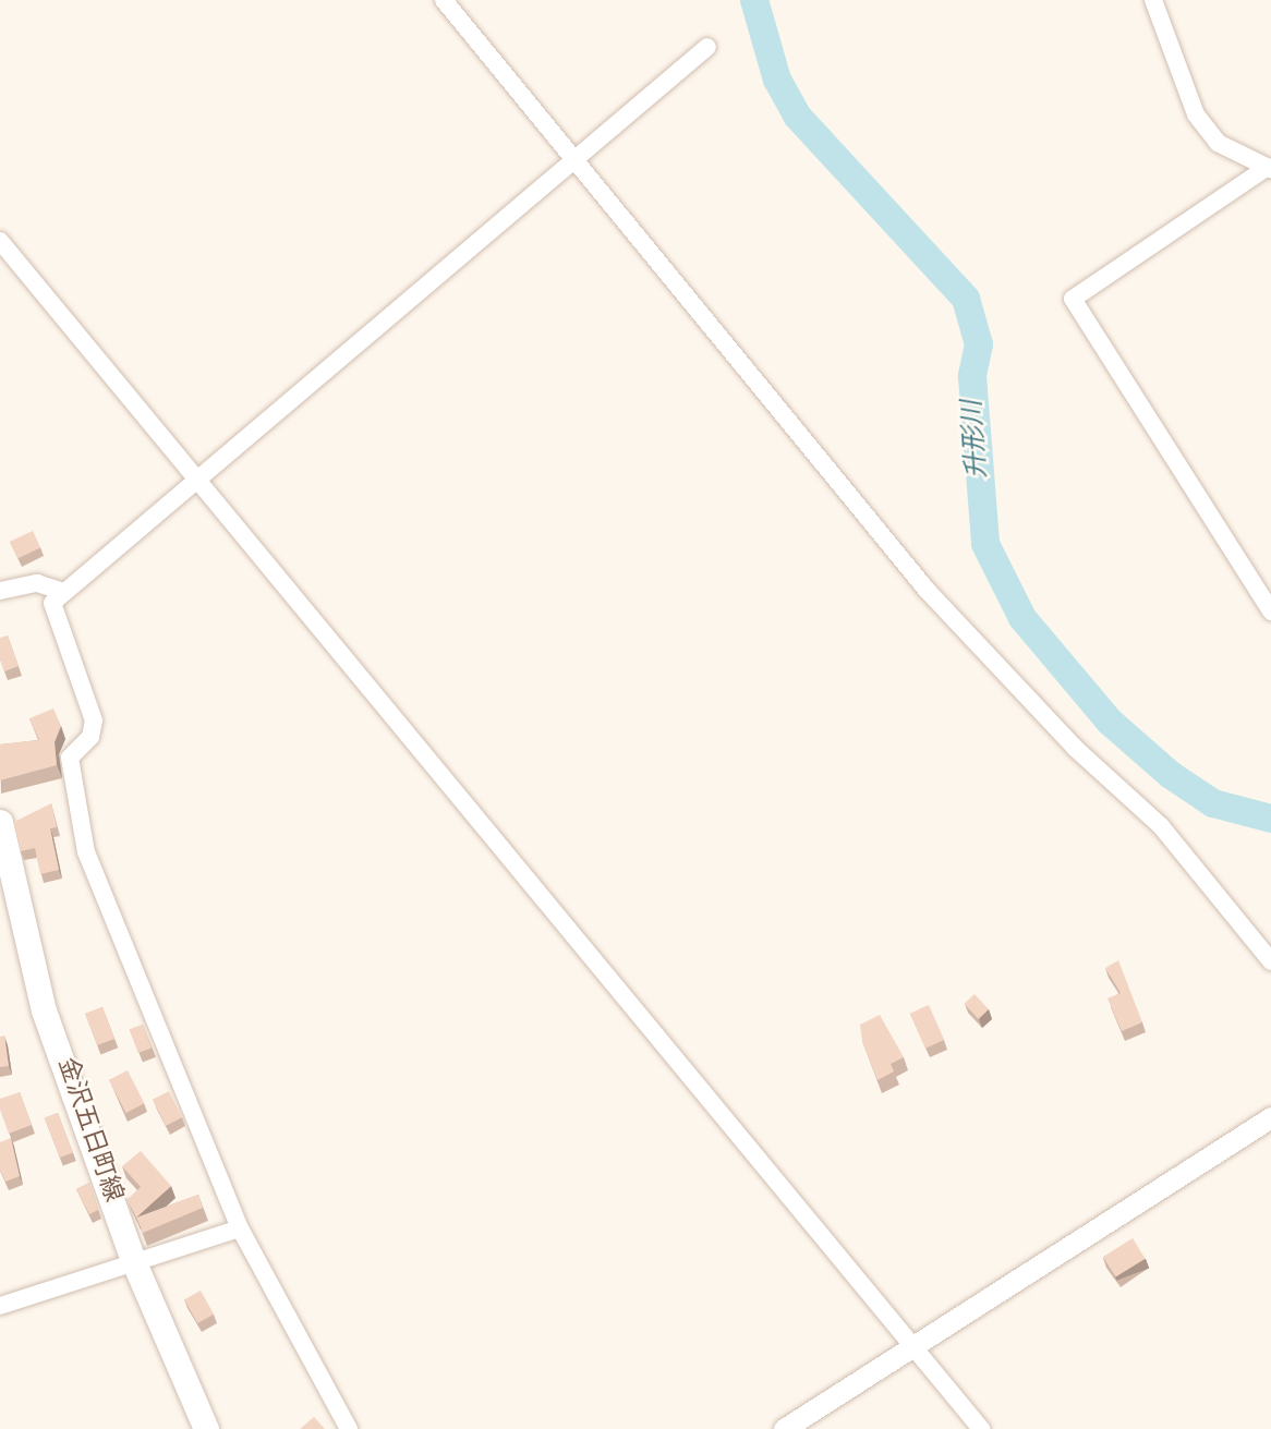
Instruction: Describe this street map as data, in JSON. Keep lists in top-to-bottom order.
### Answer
{
  "streets": {
    "main road": ["金沢五日町線"]
  },
  "water": ["升形川"]
}
